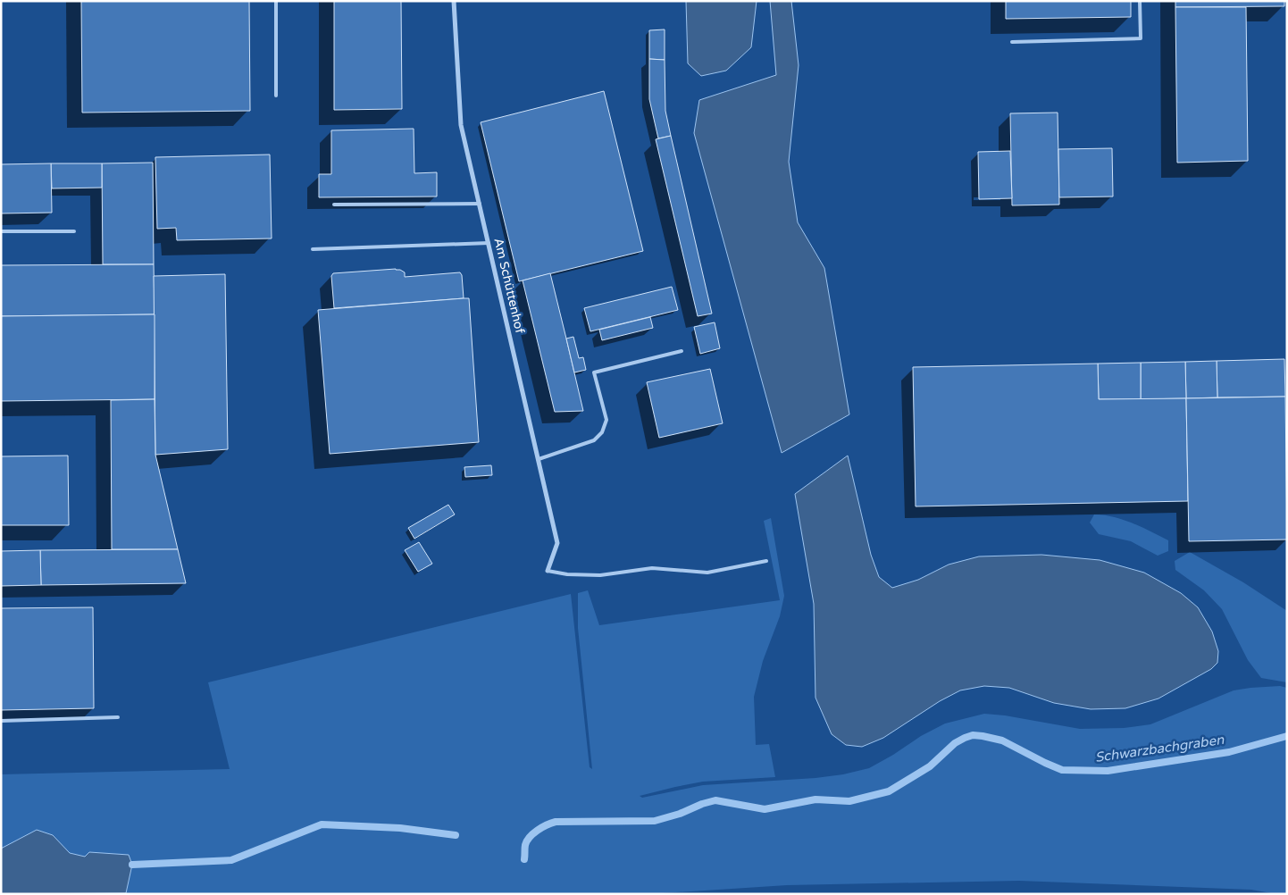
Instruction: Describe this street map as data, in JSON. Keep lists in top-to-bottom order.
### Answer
{
  "streets": {
    "street": ["Am Schüttenhof"]
  },
  "water": ["Schwarzbachgraben"]
}
